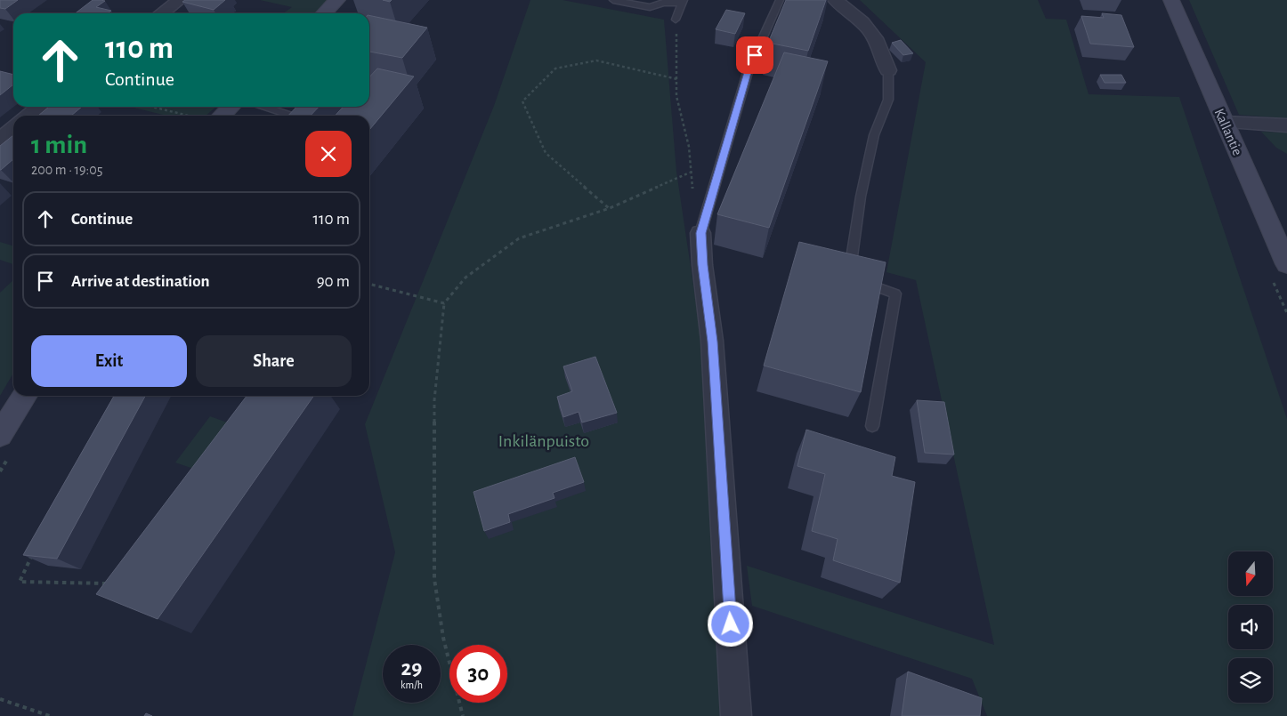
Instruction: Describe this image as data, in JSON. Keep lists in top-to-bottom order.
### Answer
{
  "streets": {
    "main road": ["Kallantie"]
  },
  "parks": ["Inkilänpuisto"],
  "north": "bottom",
  "page": {
    "turn": ["110 m", "Continue"],
    "heading": ["1 min", "200 m · 19:05"],
    "list": [
      {
        "name": "Continue",
        "value": "110 m"
      },
      {
        "name": "Arrive at destination",
        "value": "90 m"
      }
    ],
    "buttons": ["Exit", "Share"],
    "speed": "29 km/h",
    "limit": "30"
  }
}
